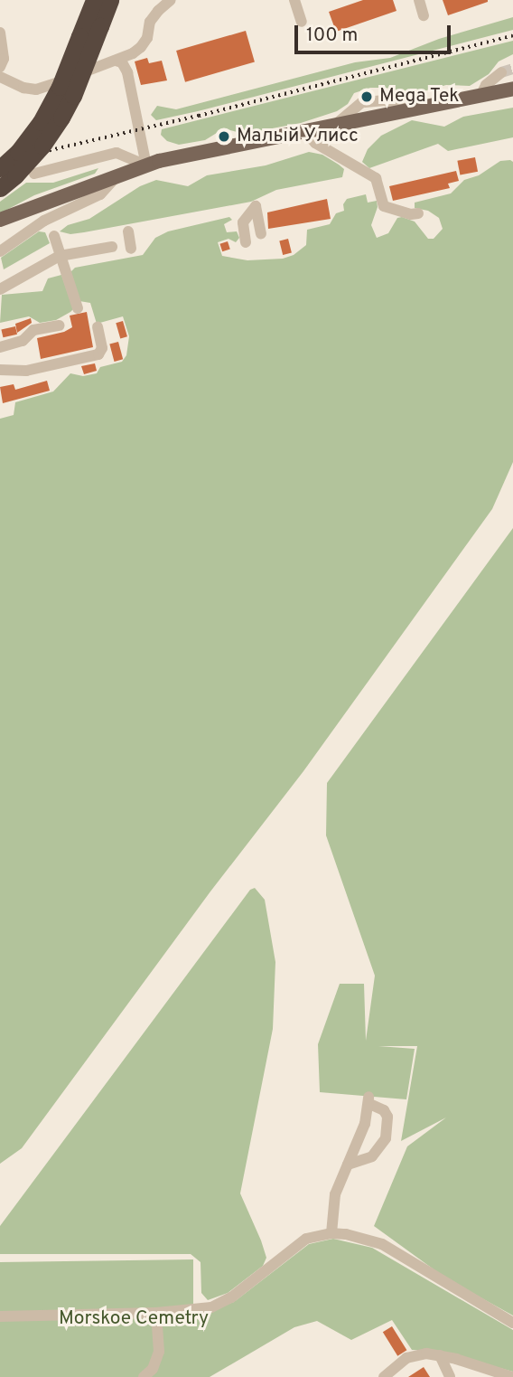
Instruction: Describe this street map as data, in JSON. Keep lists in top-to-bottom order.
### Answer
{
  "parks": ["Morskoe Cemetry"],
  "places": ["Mega Tek", "Малый Улисс"],
  "scale_bar": "100 m"
}
